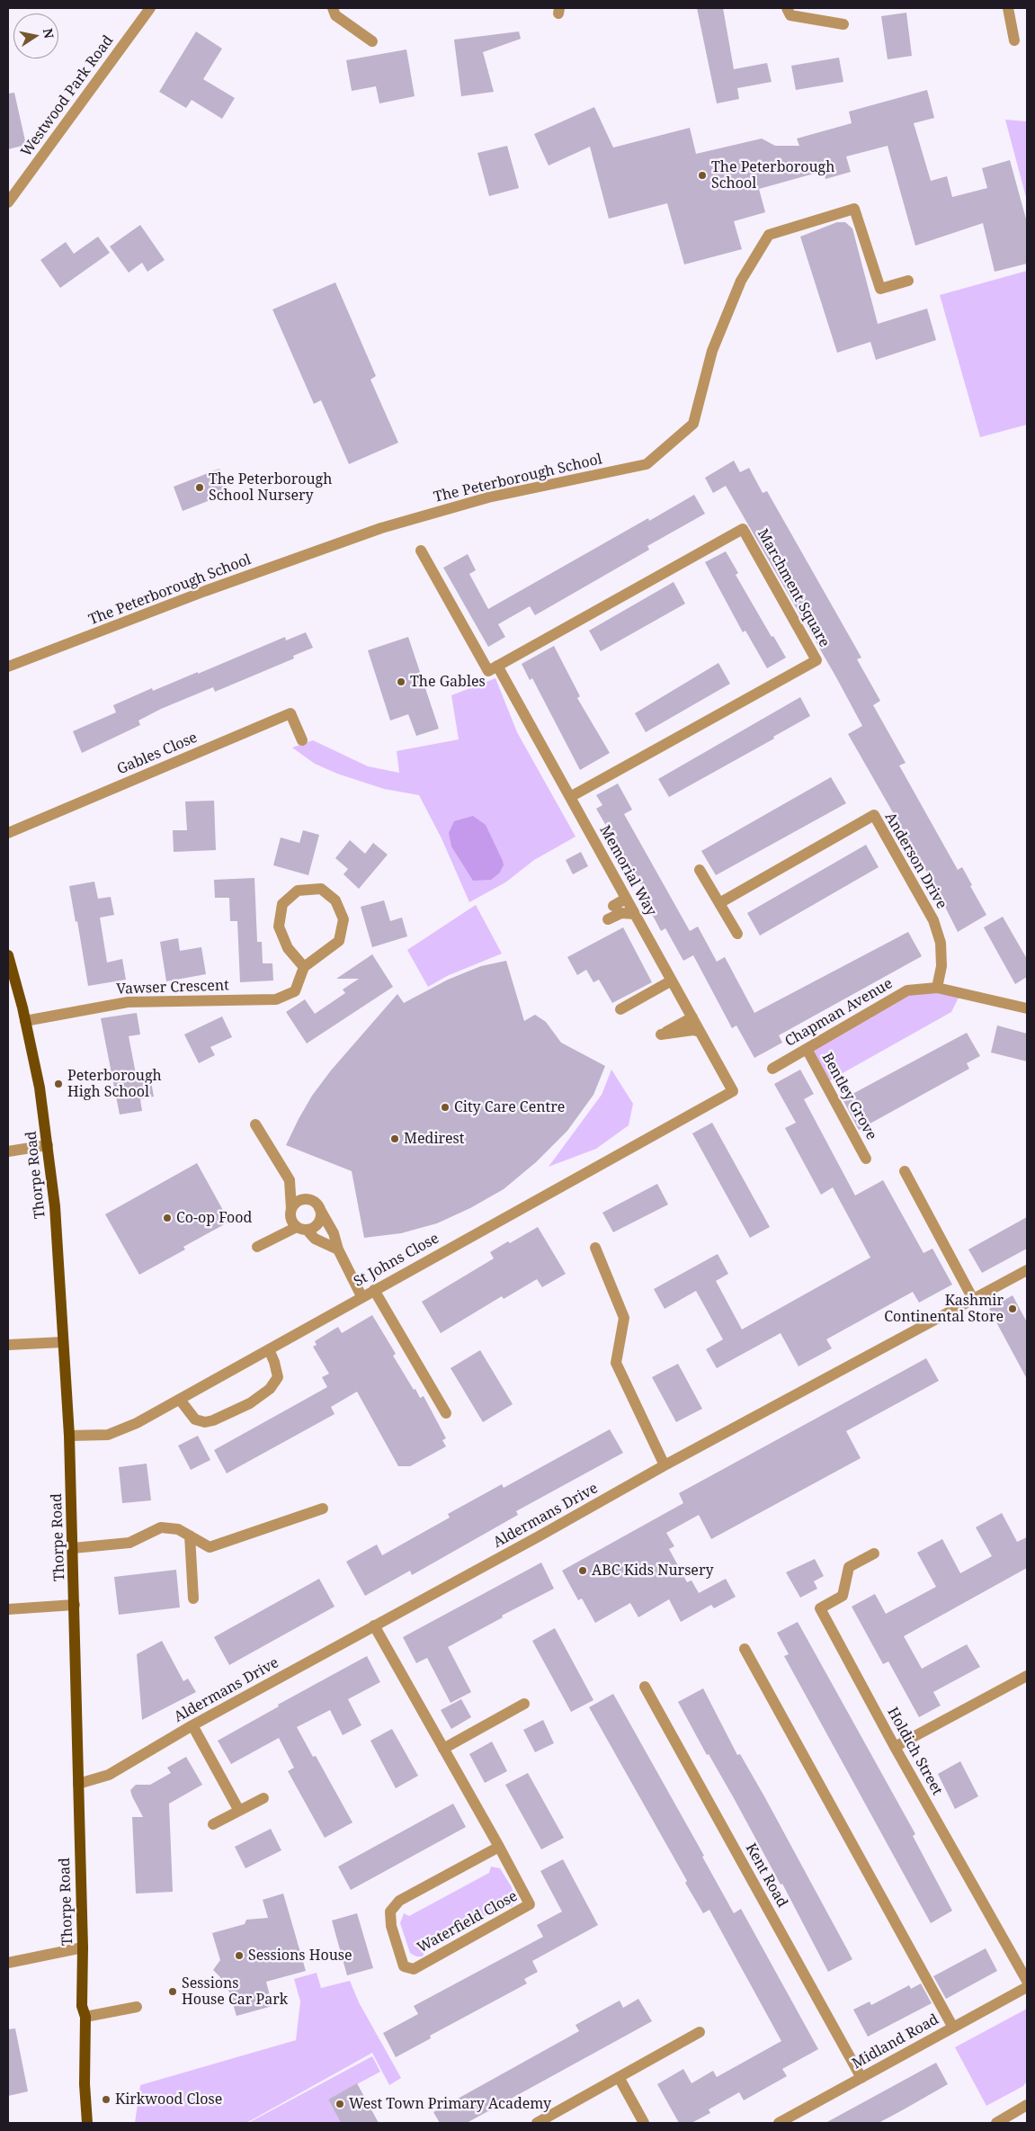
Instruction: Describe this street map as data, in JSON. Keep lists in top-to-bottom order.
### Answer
{
  "streets": {
    "main road": ["Thorpe Road"],
    "street": [
      "Westwood Park Road",
      "The Peterborough School",
      "Marchment Square",
      "Gables Close",
      "Anderson Drive",
      "Memorial Way",
      "Vawser Crescent",
      "Chapman Avenue",
      "Bentley Grove",
      "St Johns Close",
      "Aldermans Drive",
      "Holdich Street",
      "Kent Road",
      "Waterfield Close",
      "Midland Road"
    ]
  },
  "crossings": [
    ["Marchment Square", "Memorial Way"],
    ["Anderson Drive", "Chapman Avenue"],
    ["Memorial Way", "St Johns Close"],
    ["Vawser Crescent", "Thorpe Road"],
    ["Chapman Avenue", "Bentley Grove"],
    ["Thorpe Road", "St Johns Close"],
    ["Thorpe Road", "Aldermans Drive"],
    ["Aldermans Drive", "Waterfield Close"],
    ["Kent Road", "Midland Road"]
  ],
  "places": [
    "The Peterborough School",
    "The Peterborough School Nursery",
    "The Gables",
    "Peterborough High School",
    "City Care Centre",
    "Medirest",
    "Co-op Food",
    "Kashmir Continental Store",
    "ABC Kids Nursery",
    "Sessions House",
    "Sessions House Car Park",
    "Kirkwood Close",
    "West Town Primary Academy"
  ],
  "north": "right"
}
